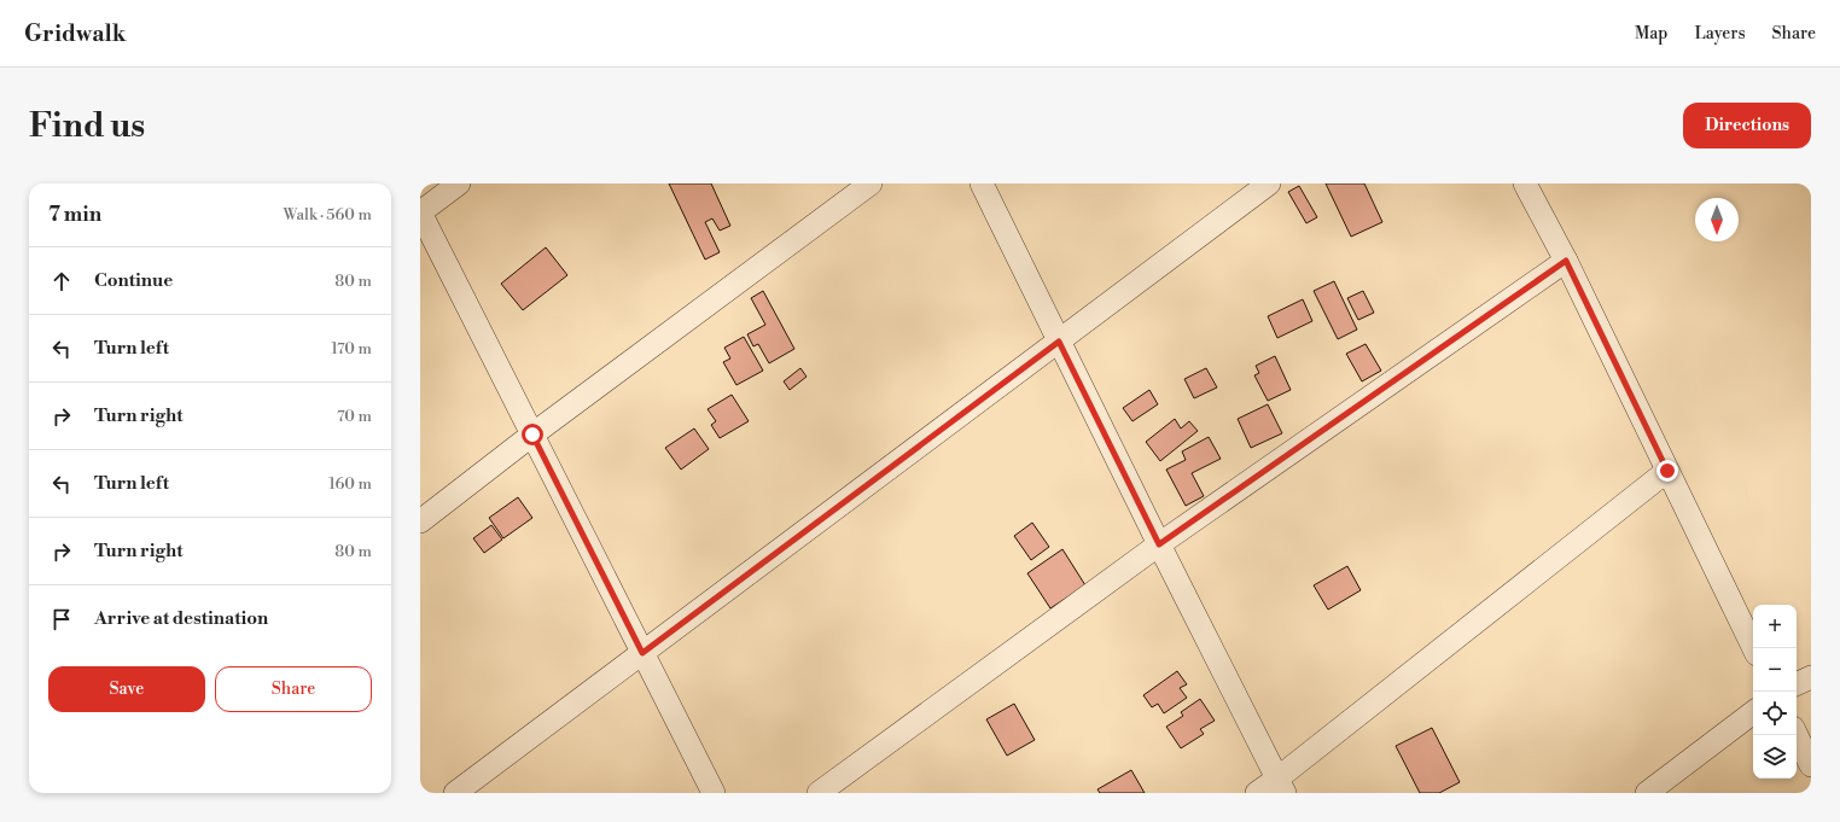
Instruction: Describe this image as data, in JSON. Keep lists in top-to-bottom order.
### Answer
{
  "north": "bottom",
  "page": {
    "header": "Gridwalk",
    "nav": ["Map", "Layers", "Share"],
    "buttons": [
      "Directions",
      ["Save", "Share"]
    ],
    "title": "Find us",
    "heading": ["7 min", "Walk · 560 m"],
    "list": [
      ["Continue", "80 m"],
      ["Turn left", "170 m"],
      ["Turn right", "70 m"],
      ["Turn left", "160 m"],
      ["Turn right", "80 m"],
      "Arrive at destination"
    ],
    "map_buttons": ["+", "−"]
  }
}
